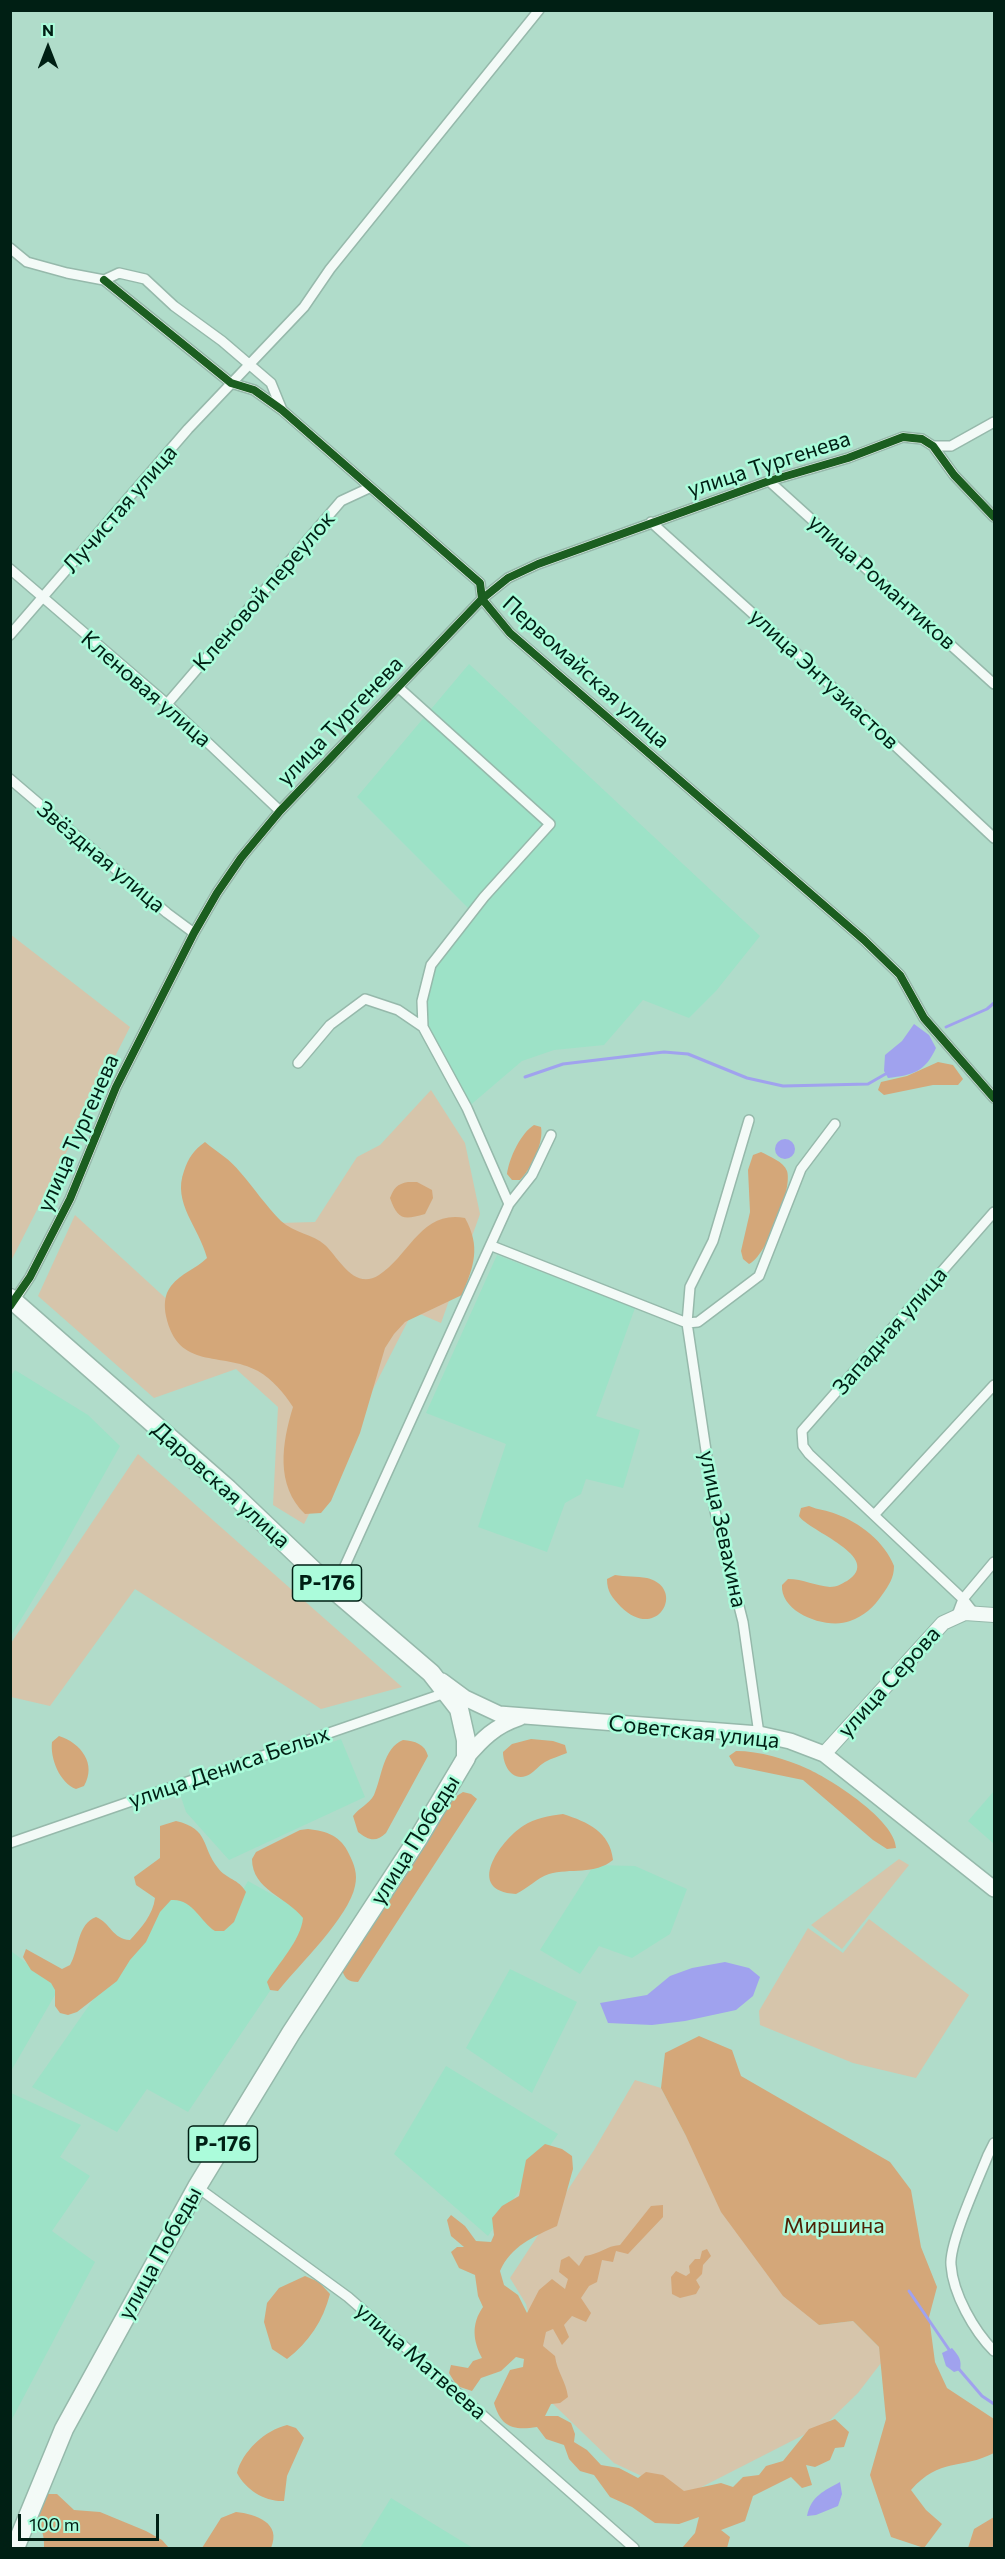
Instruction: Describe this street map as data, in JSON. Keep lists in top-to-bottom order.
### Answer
{
  "streets": {
    "highway": ["Даровская улица", "Р-176", "улица Победы"],
    "main road": ["Советская улица"],
    "street": [
      "улица Тургенева",
      "Лучистая улица",
      "улица Романтиков",
      "Кленовой переулок",
      "Первомайская улица",
      "улица Энтузиастов",
      "Кленовая улица",
      "Звёздная улица",
      "Западная улица",
      "улица Зевахина",
      "улица Серова",
      "улица Дениса Белых",
      "улица Матвеева"
    ]
  },
  "crossings": [
    ["улица Тургенева", "улица Романтиков"],
    ["улица Тургенева", "Первомайская улица"],
    ["улица Тургенева", "улица Энтузиастов"],
    ["улица Тургенева", "Кленовая улица"],
    ["улица Тургенева", "Звёздная улица"],
    ["улица Тургенева", "Даровская улица"],
    ["Лучистая улица", "Первомайская улица"],
    ["Лучистая улица", "Кленовая улица"],
    ["Кленовой переулок", "Первомайская улица"],
    ["Кленовой переулок", "Кленовая улица"],
    ["Даровская улица", "Советская улица"],
    ["Даровская улица", "улица Дениса Белых"],
    ["Даровская улица", "улица Победы"],
    ["улица Зевахина", "Советская улица"],
    ["улица Серова", "Советская улица"],
    ["Советская улица", "улица Победы"],
    ["улица Победы", "улица Матвеева"]
  ],
  "parks": ["Миршина"],
  "scale_bar": "100 m",
  "north": "top"
}
